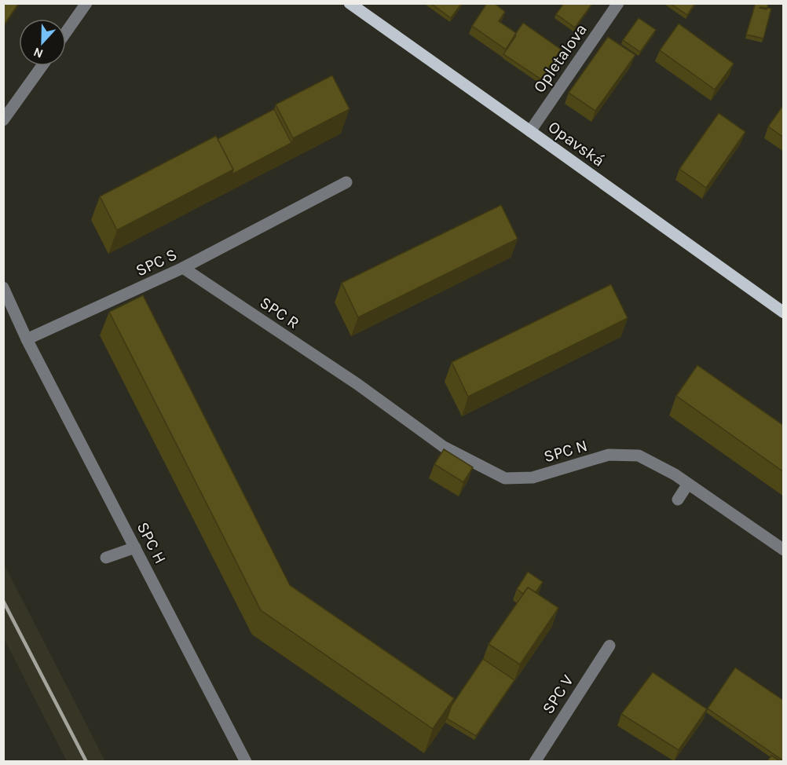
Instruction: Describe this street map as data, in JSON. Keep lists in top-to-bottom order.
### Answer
{
  "streets": {
    "main road": ["Opavská"],
    "street": [
      "Opletalova",
      "SPC S",
      "SPC R",
      "SPC N",
      "SPC H",
      "SPC V"
    ]
  },
  "crossings": [
    ["Opletalova", "Opavská"],
    ["SPC S", "SPC R"],
    ["SPC S", "SPC H"],
    ["SPC R", "SPC N"]
  ],
  "north": "bottom"
}
